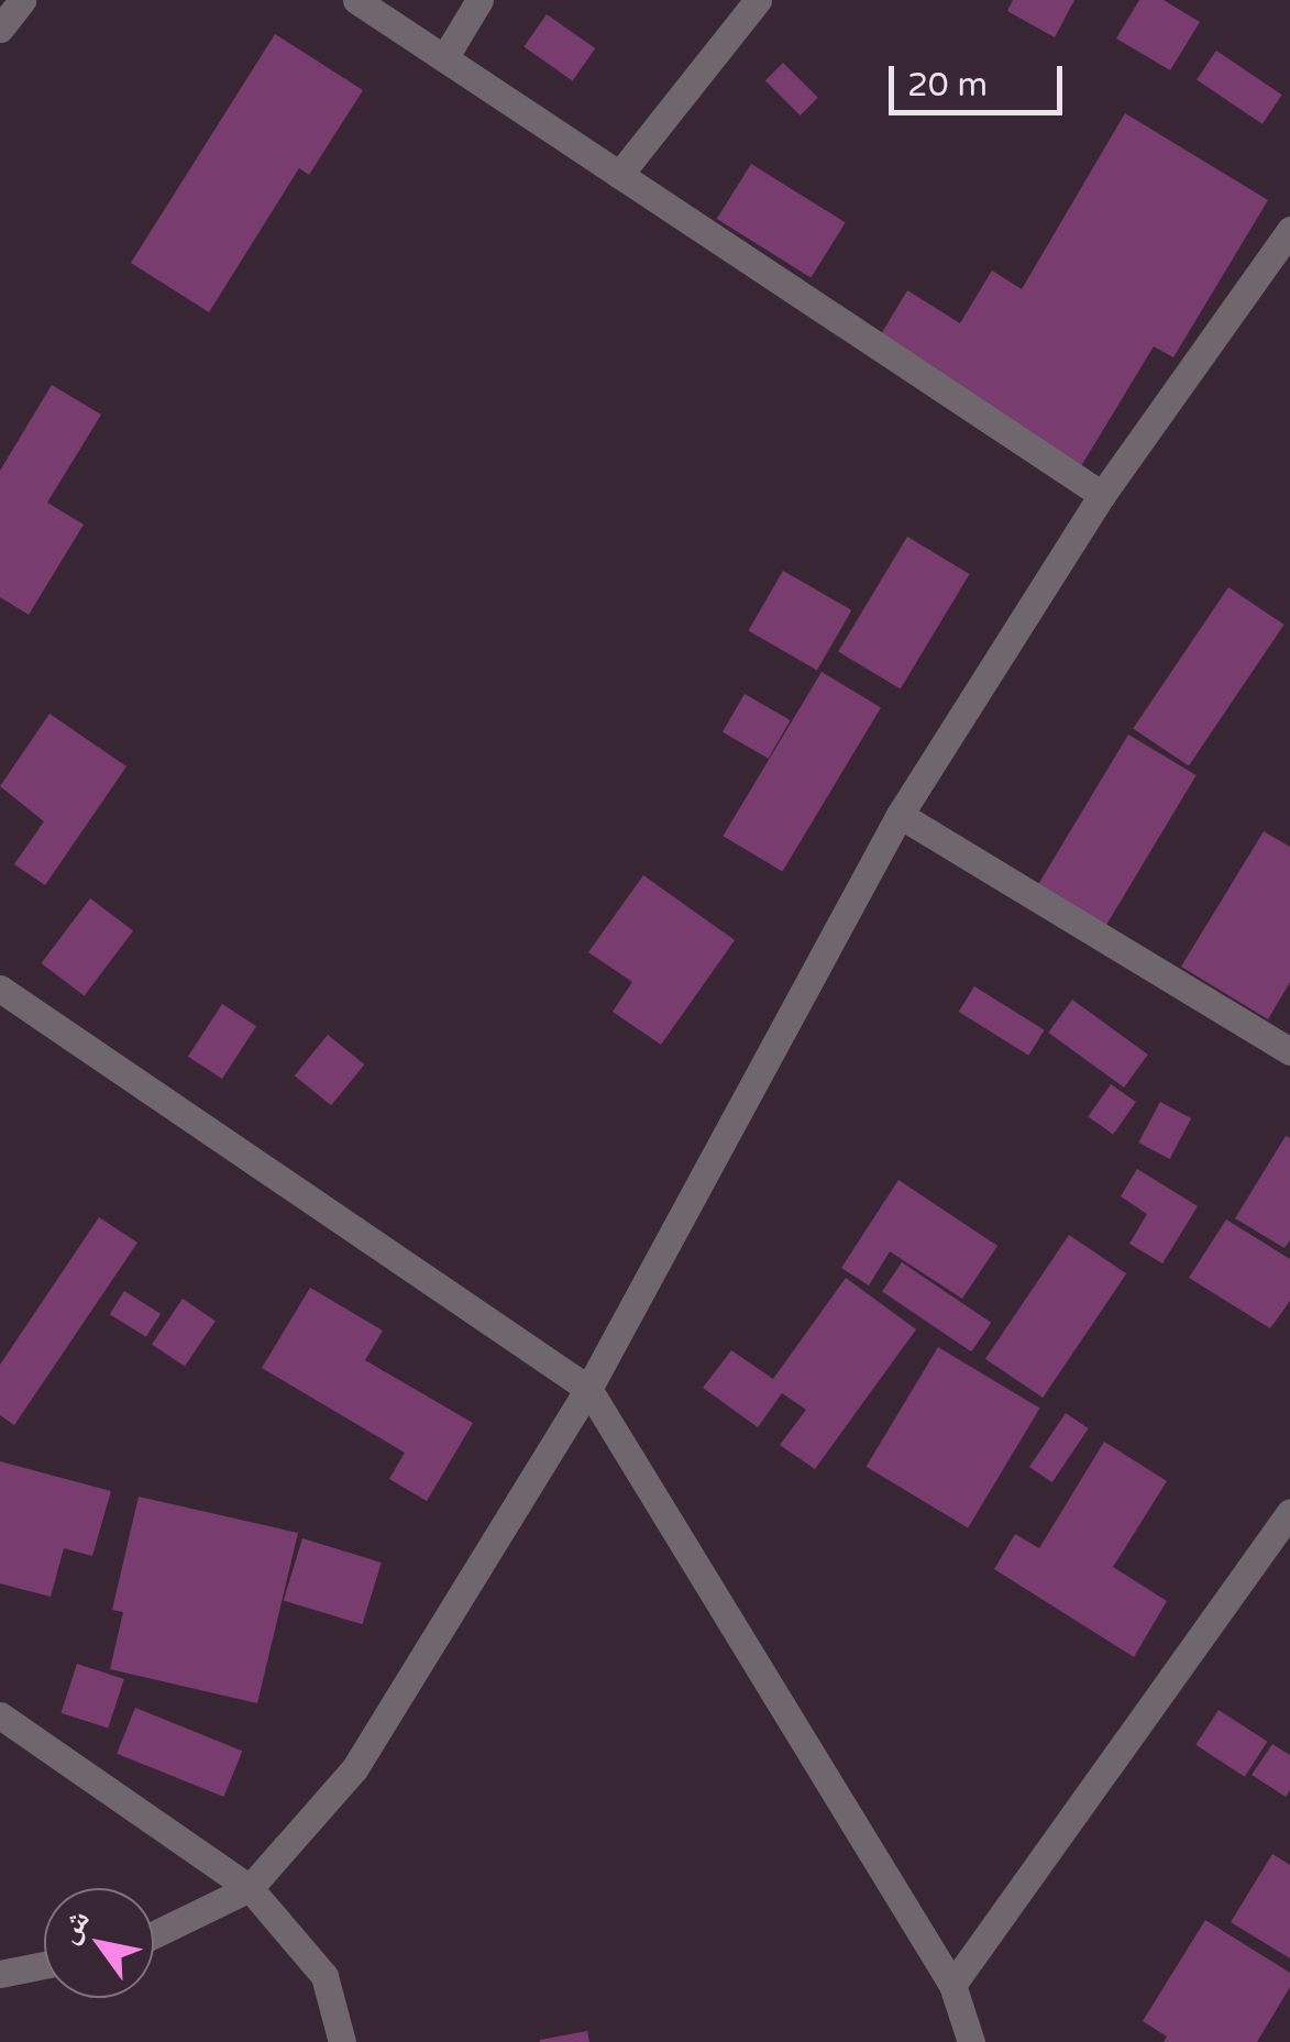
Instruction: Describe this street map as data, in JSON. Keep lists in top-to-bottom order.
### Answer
{
  "scale_bar": "20 m",
  "north": "top left"
}
